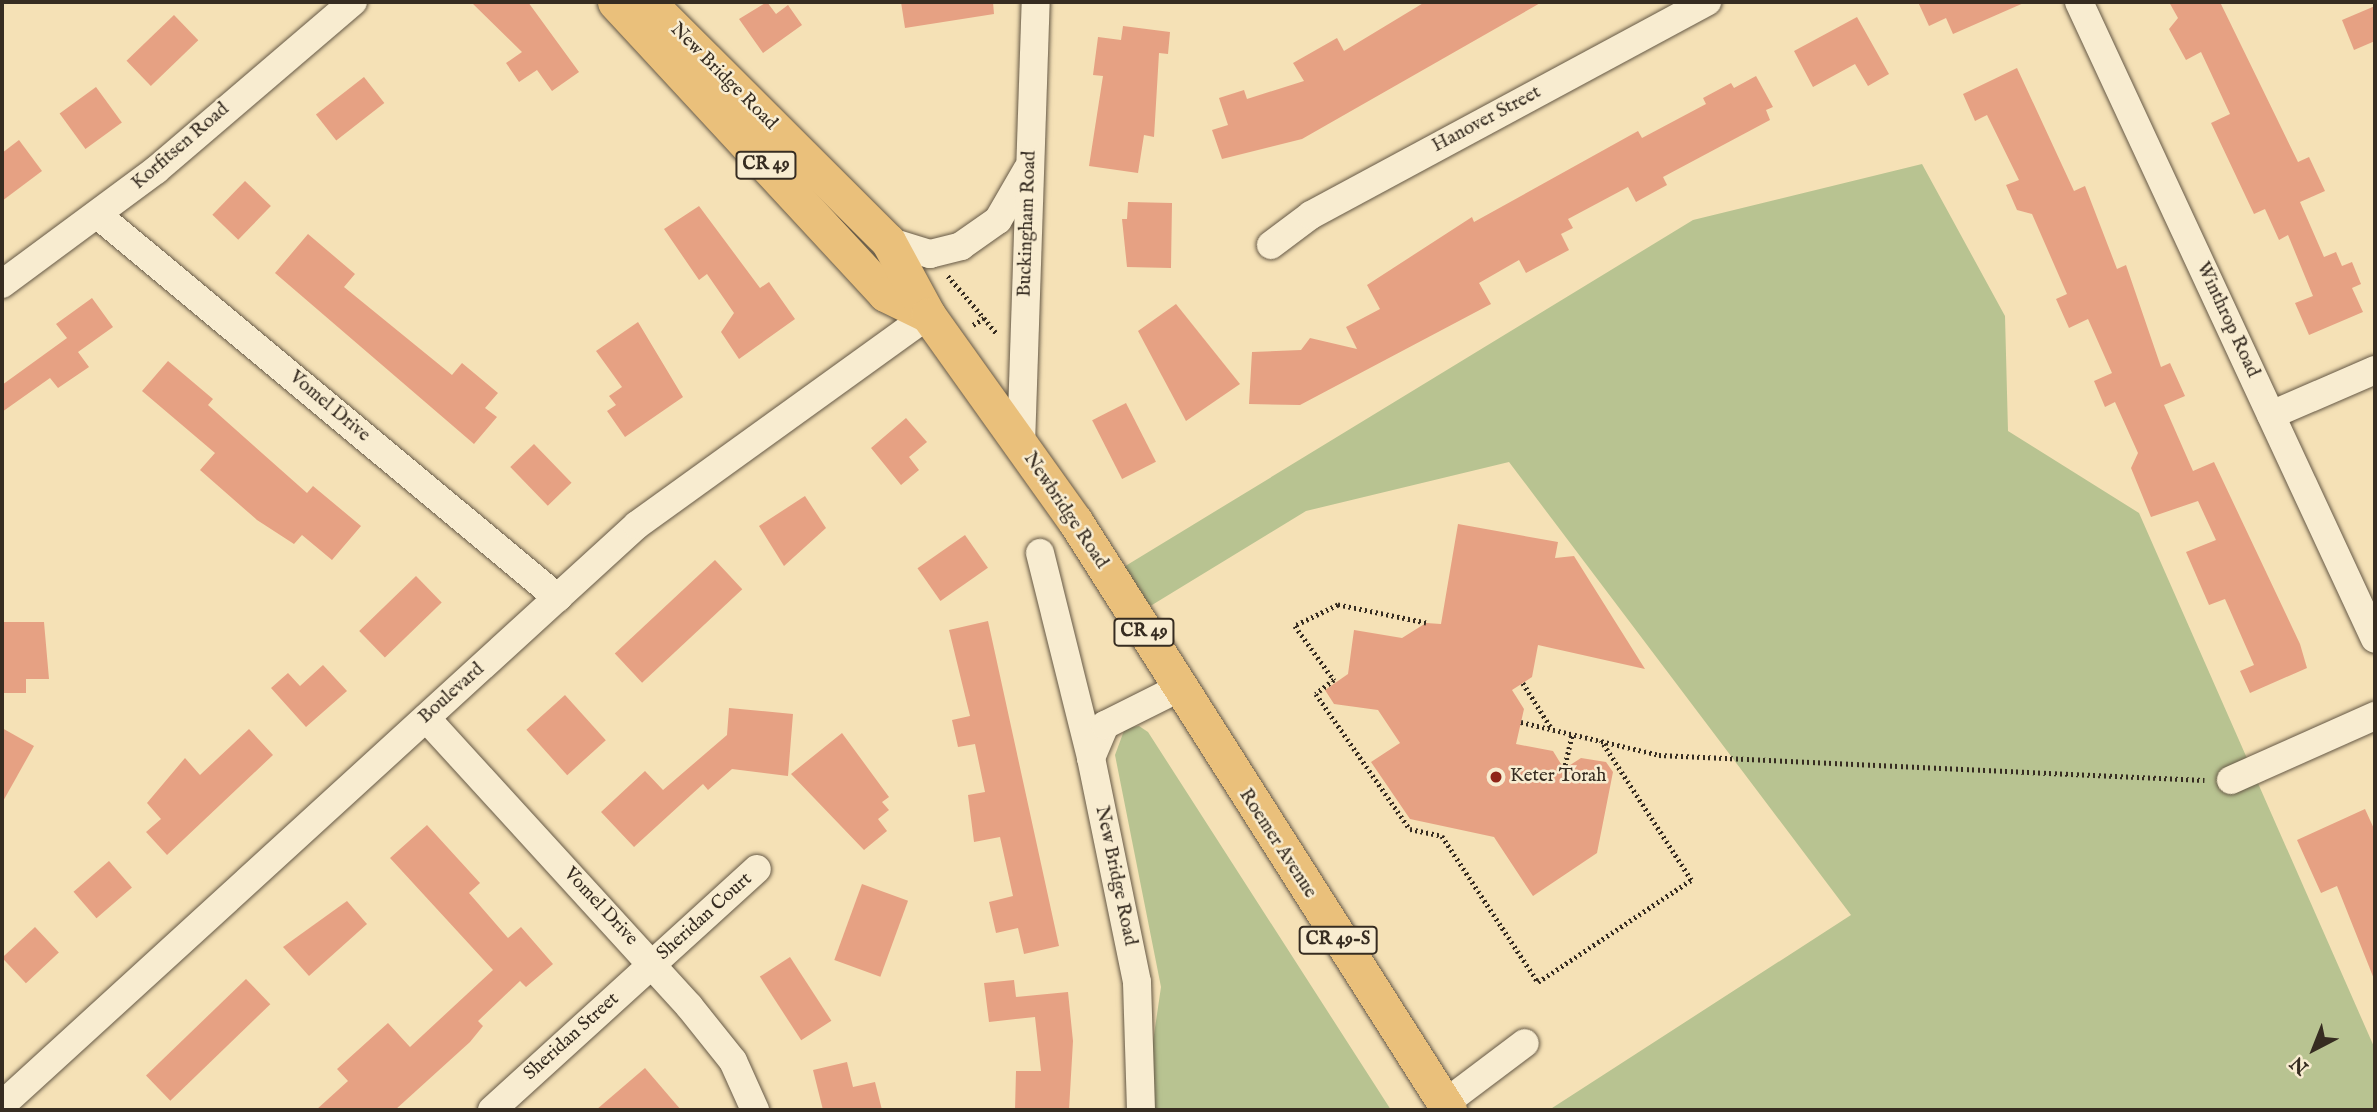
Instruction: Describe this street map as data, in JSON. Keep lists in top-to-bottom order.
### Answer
{
  "streets": {
    "main road": [
      "New Bridge Road",
      "CR 49",
      "Newbridge Road",
      "Roemer Avenue",
      "CR 49-S"
    ],
    "street": [
      "Hanover Street",
      "Korfitsen Road",
      "Buckingham Road",
      "Winthrop Road",
      "Vomel Drive",
      "Boulevard",
      "Sheridan Court",
      "Sheridan Street"
    ]
  },
  "crossings": [
    ["New Bridge Road", "Buckingham Road"],
    ["New Bridge Road", "Newbridge Road"],
    ["New Bridge Road", "Boulevard"],
    ["Korfitsen Road", "Vomel Drive"],
    ["Buckingham Road", "Newbridge Road"],
    ["Vomel Drive", "Boulevard"],
    ["Vomel Drive", "Sheridan Court"],
    ["Vomel Drive", "Sheridan Street"],
    ["Newbridge Road", "Roemer Avenue"],
    ["Sheridan Court", "Sheridan Street"]
  ],
  "places": ["Keter Torah"],
  "north": "bottom left"
}
